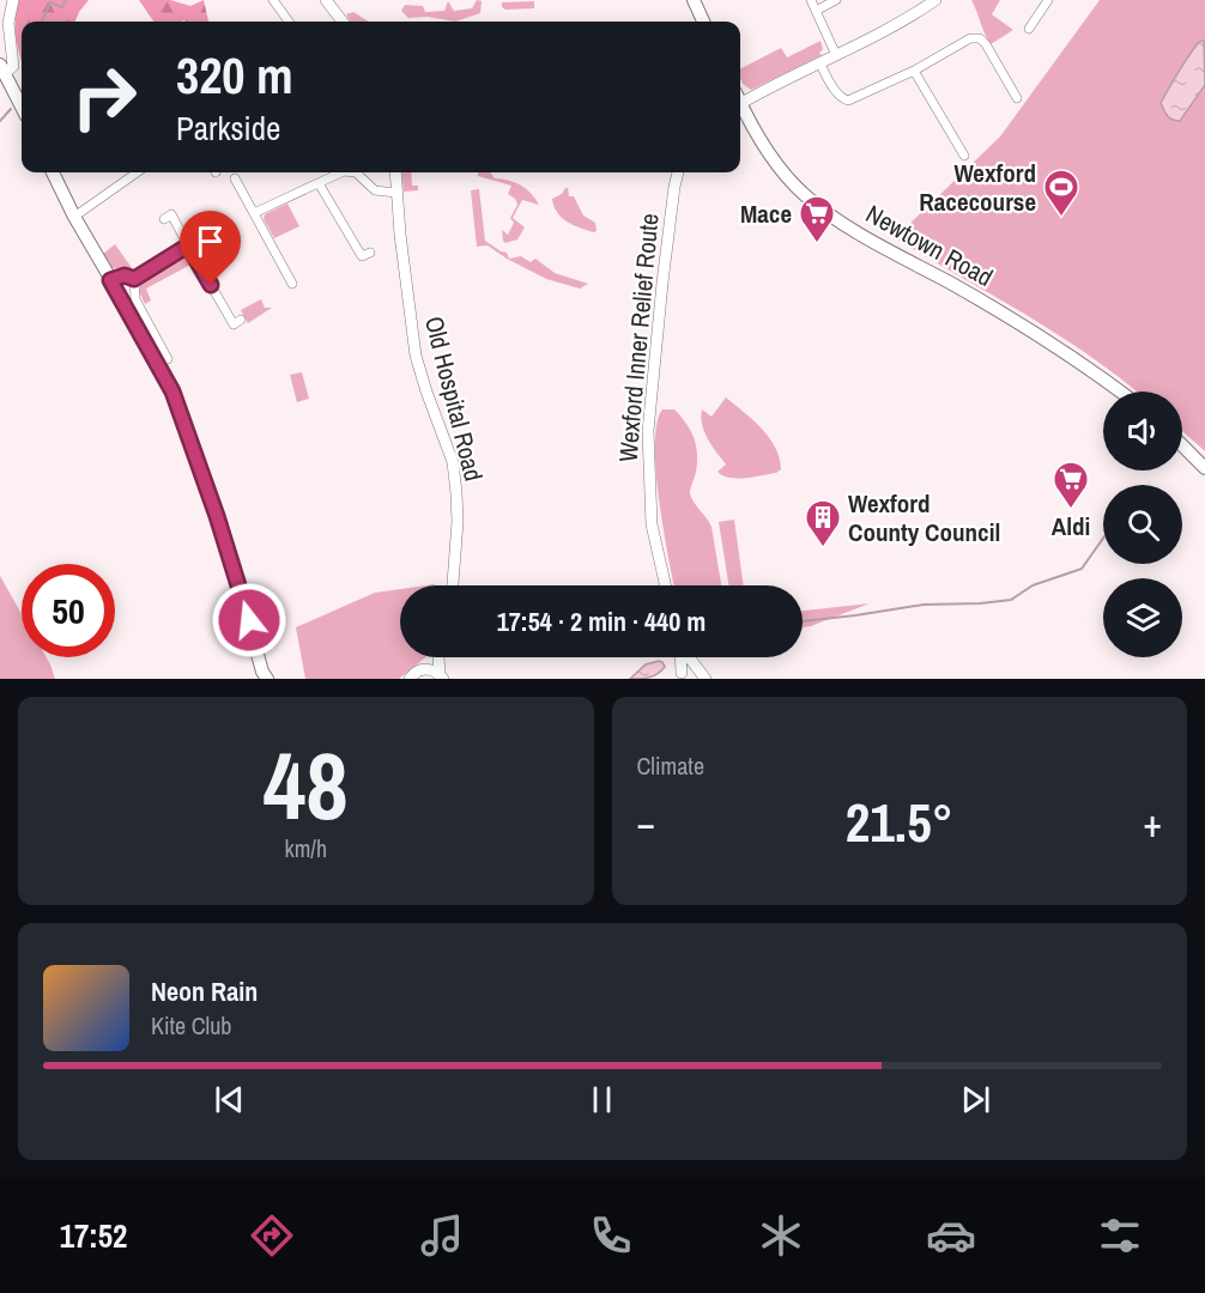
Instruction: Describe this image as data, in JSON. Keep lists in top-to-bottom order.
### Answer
{
  "streets": {
    "main road": ["Newtown Road"],
    "street": ["Wexford Inner Relief Route", "Old Hospital Road"]
  },
  "places": {
    "sports": ["Wexford Racecourse"],
    "supermarket": ["Mace", "Aldi"],
    "building": ["Wexford County Council"]
  },
  "page": {
    "turn": ["320 m", "Parkside"],
    "limit": "50",
    "trip": "17:54 · 2 min · 440 m",
    "tile": [
      ["48", "km/h"],
      "Climate"
    ],
    "heat": ["−", "21.5°", "+"],
    "song": ["Neon Rain", "Kite Club"],
    "tabs": "17:52"
  }
}
